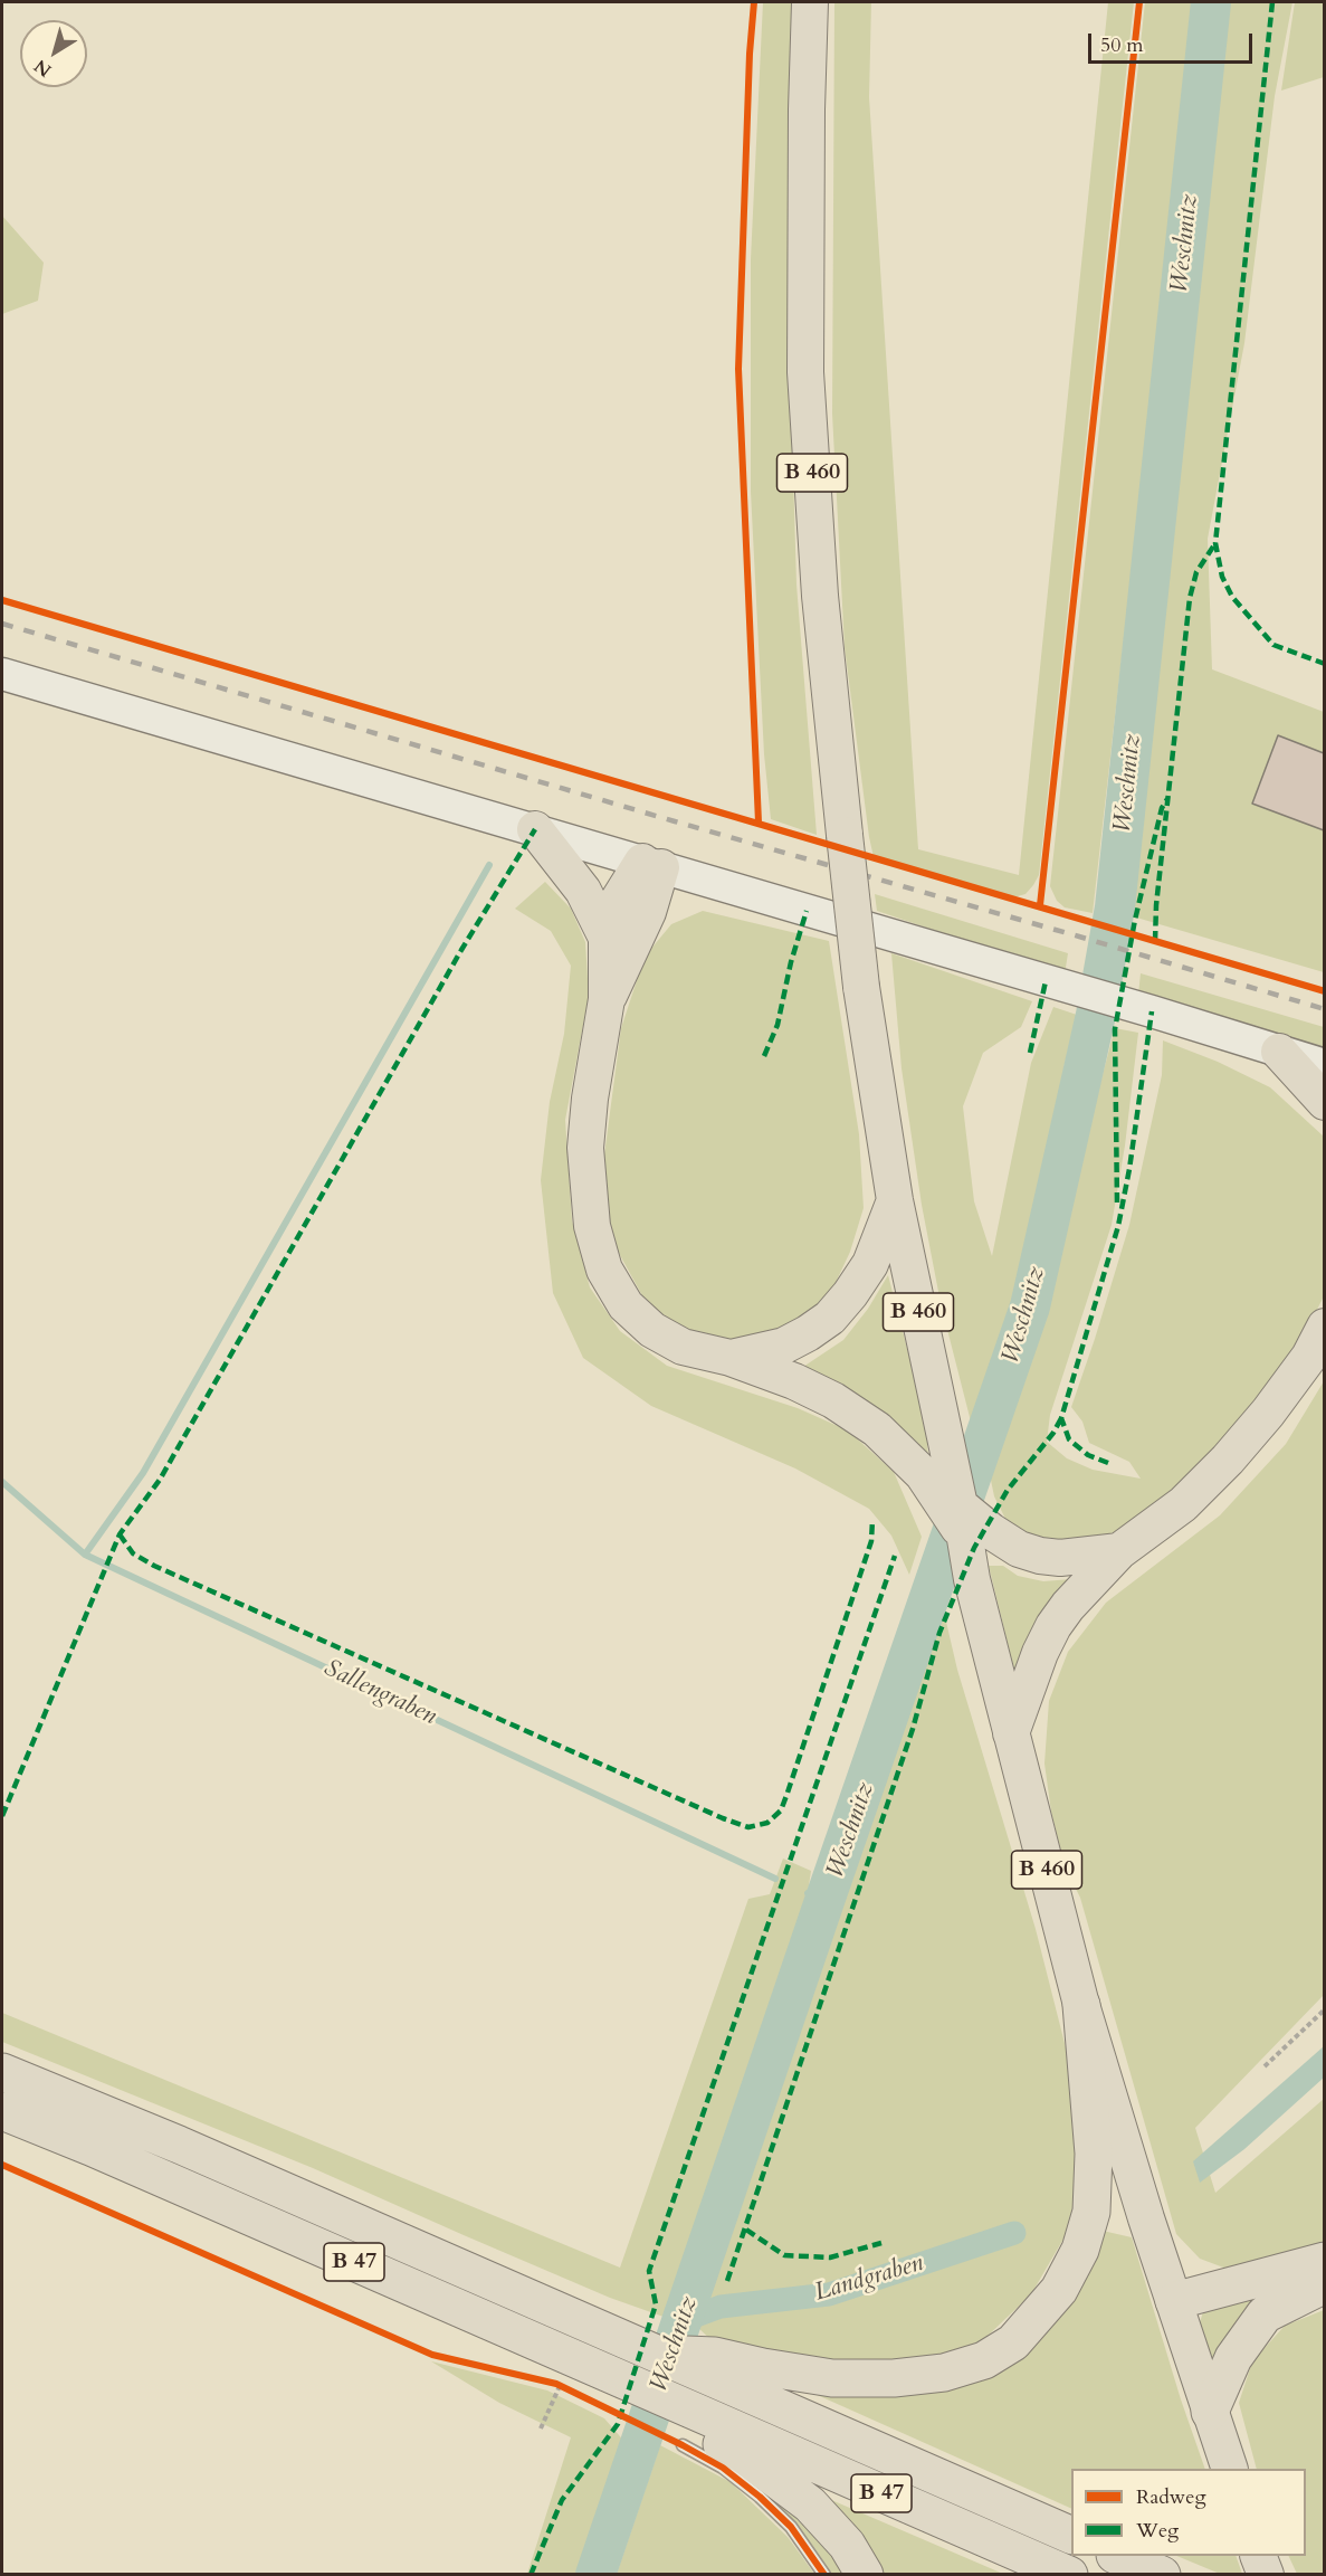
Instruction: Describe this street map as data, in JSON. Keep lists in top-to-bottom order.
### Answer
{
  "streets": {
    "highway": ["B 47"],
    "main road": ["B 460"]
  },
  "water": ["Weschnitz", "Sallengraben", "Landgraben"],
  "legend": ["Radweg", "Weg"],
  "scale_bar": "50 m",
  "north": "bottom left"
}
